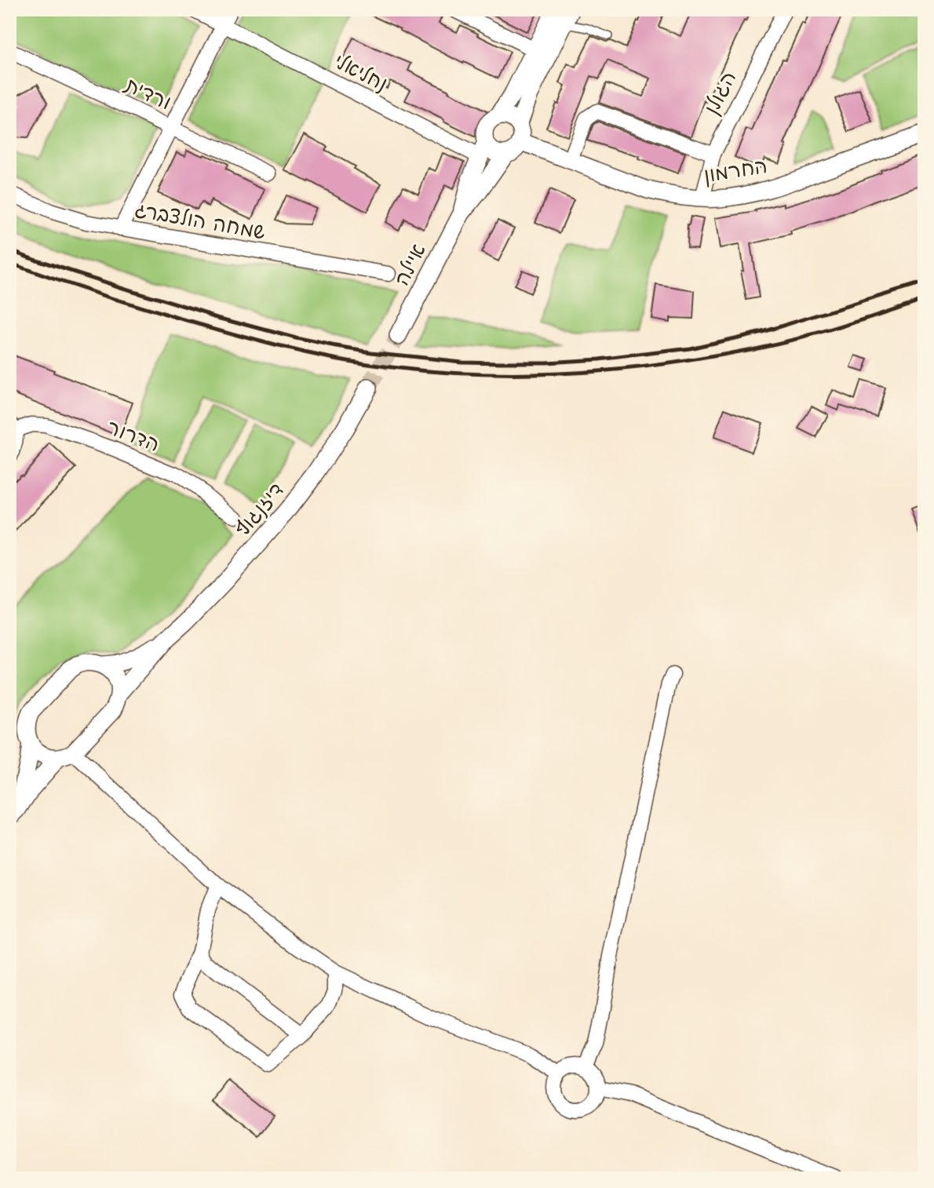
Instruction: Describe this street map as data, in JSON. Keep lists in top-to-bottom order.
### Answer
{
  "streets": {
    "street": [
      "נחליאלי",
      "הגולן",
      "ורדית",
      "החרמון",
      "שמחה הולצברג",
      "איילה",
      "הדרור",
      "דיזנגוף"
    ]
  },
  "crossings": [
    ["נחליאלי", "החרמון"],
    ["נחליאלי", "איילה"],
    ["הגולן", "החרמון"],
    ["החרמון", "איילה"]
  ]
}
